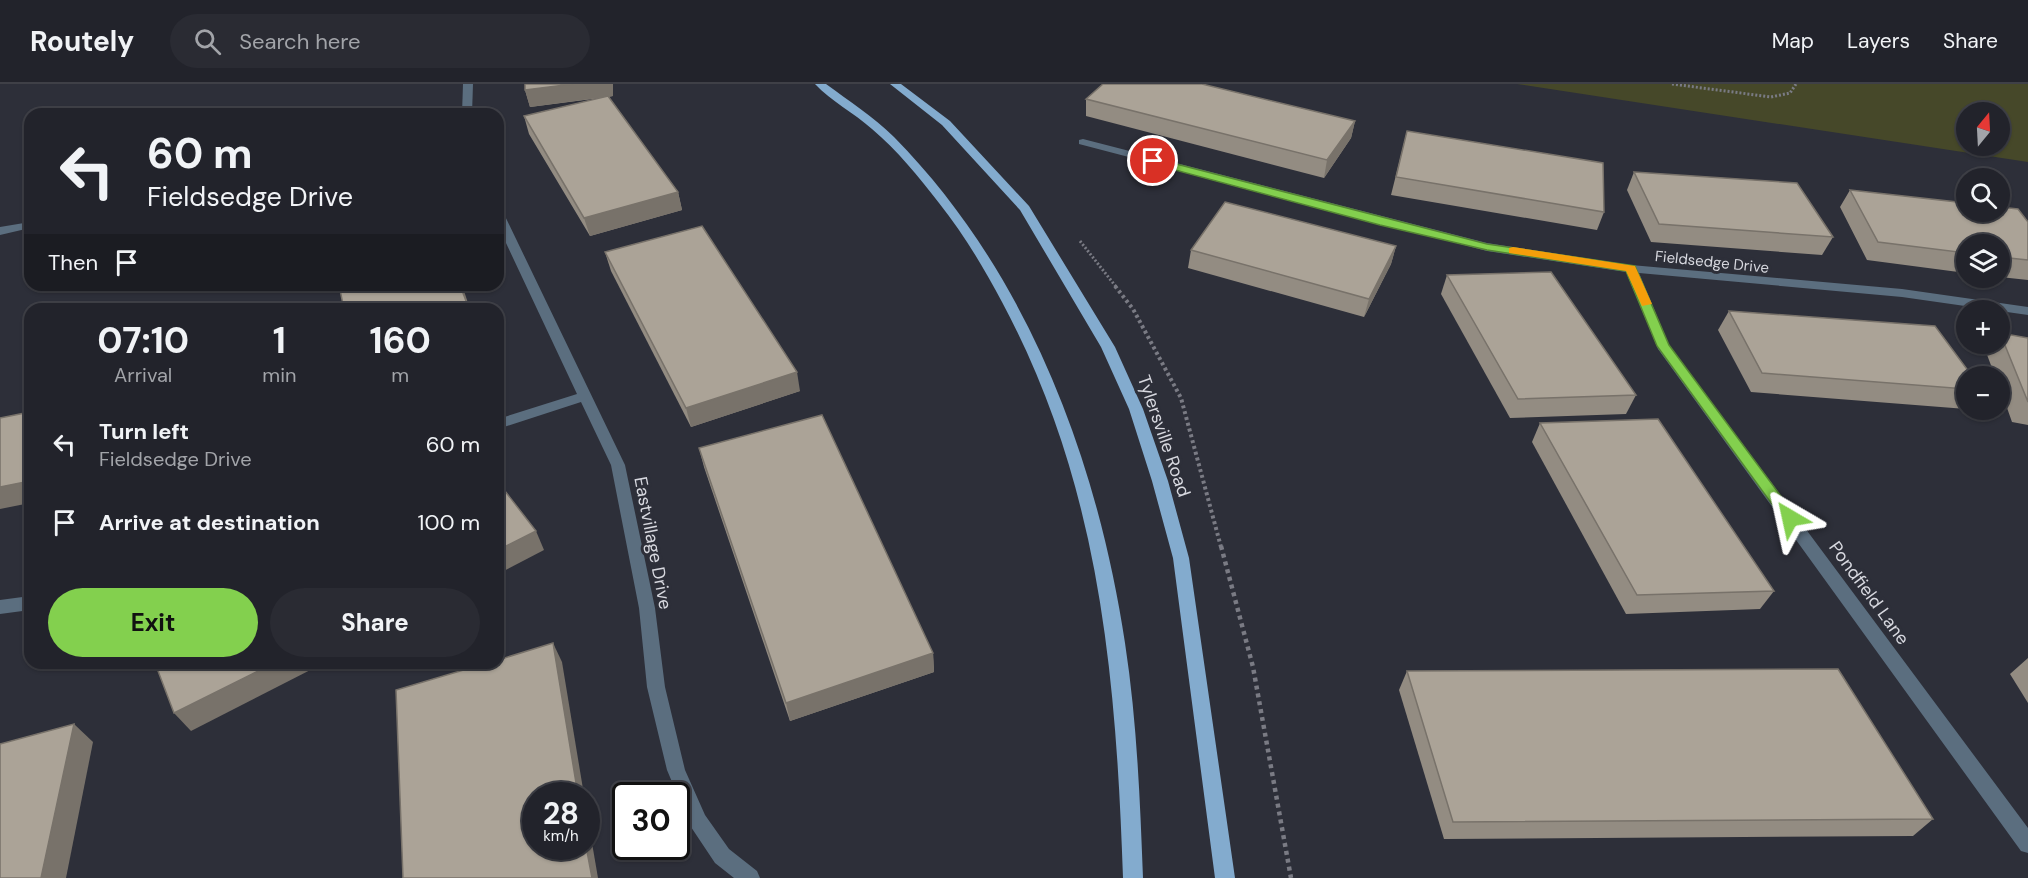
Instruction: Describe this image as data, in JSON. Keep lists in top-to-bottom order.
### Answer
{
  "streets": {
    "main road": ["Tylersville Road"],
    "street": ["Fieldsedge Drive", "Eastvillage Drive", "Pondfield Lane"]
  },
  "crossings": [
    ["Fieldsedge Drive", "Pondfield Lane"]
  ],
  "north": "top",
  "page": {
    "header": "Routely",
    "search": "Search here",
    "nav": ["Map", "Layers", "Share"],
    "map_buttons": ["+", "−"],
    "turn": ["60 m", "Fieldsedge Drive"],
    "then": "Then",
    "eta": [
      "07:10",
      "Arrival",
      "1",
      "min",
      "160",
      "m"
    ],
    "list": [
      {
        "name": "Turn left",
        "note": "Fieldsedge Drive",
        "value": "60 m"
      },
      {
        "name": "Arrive at destination",
        "value": "100 m"
      }
    ],
    "buttons": ["Exit", "Share"],
    "speed": "28 km/h",
    "limit": "30"
  }
}
